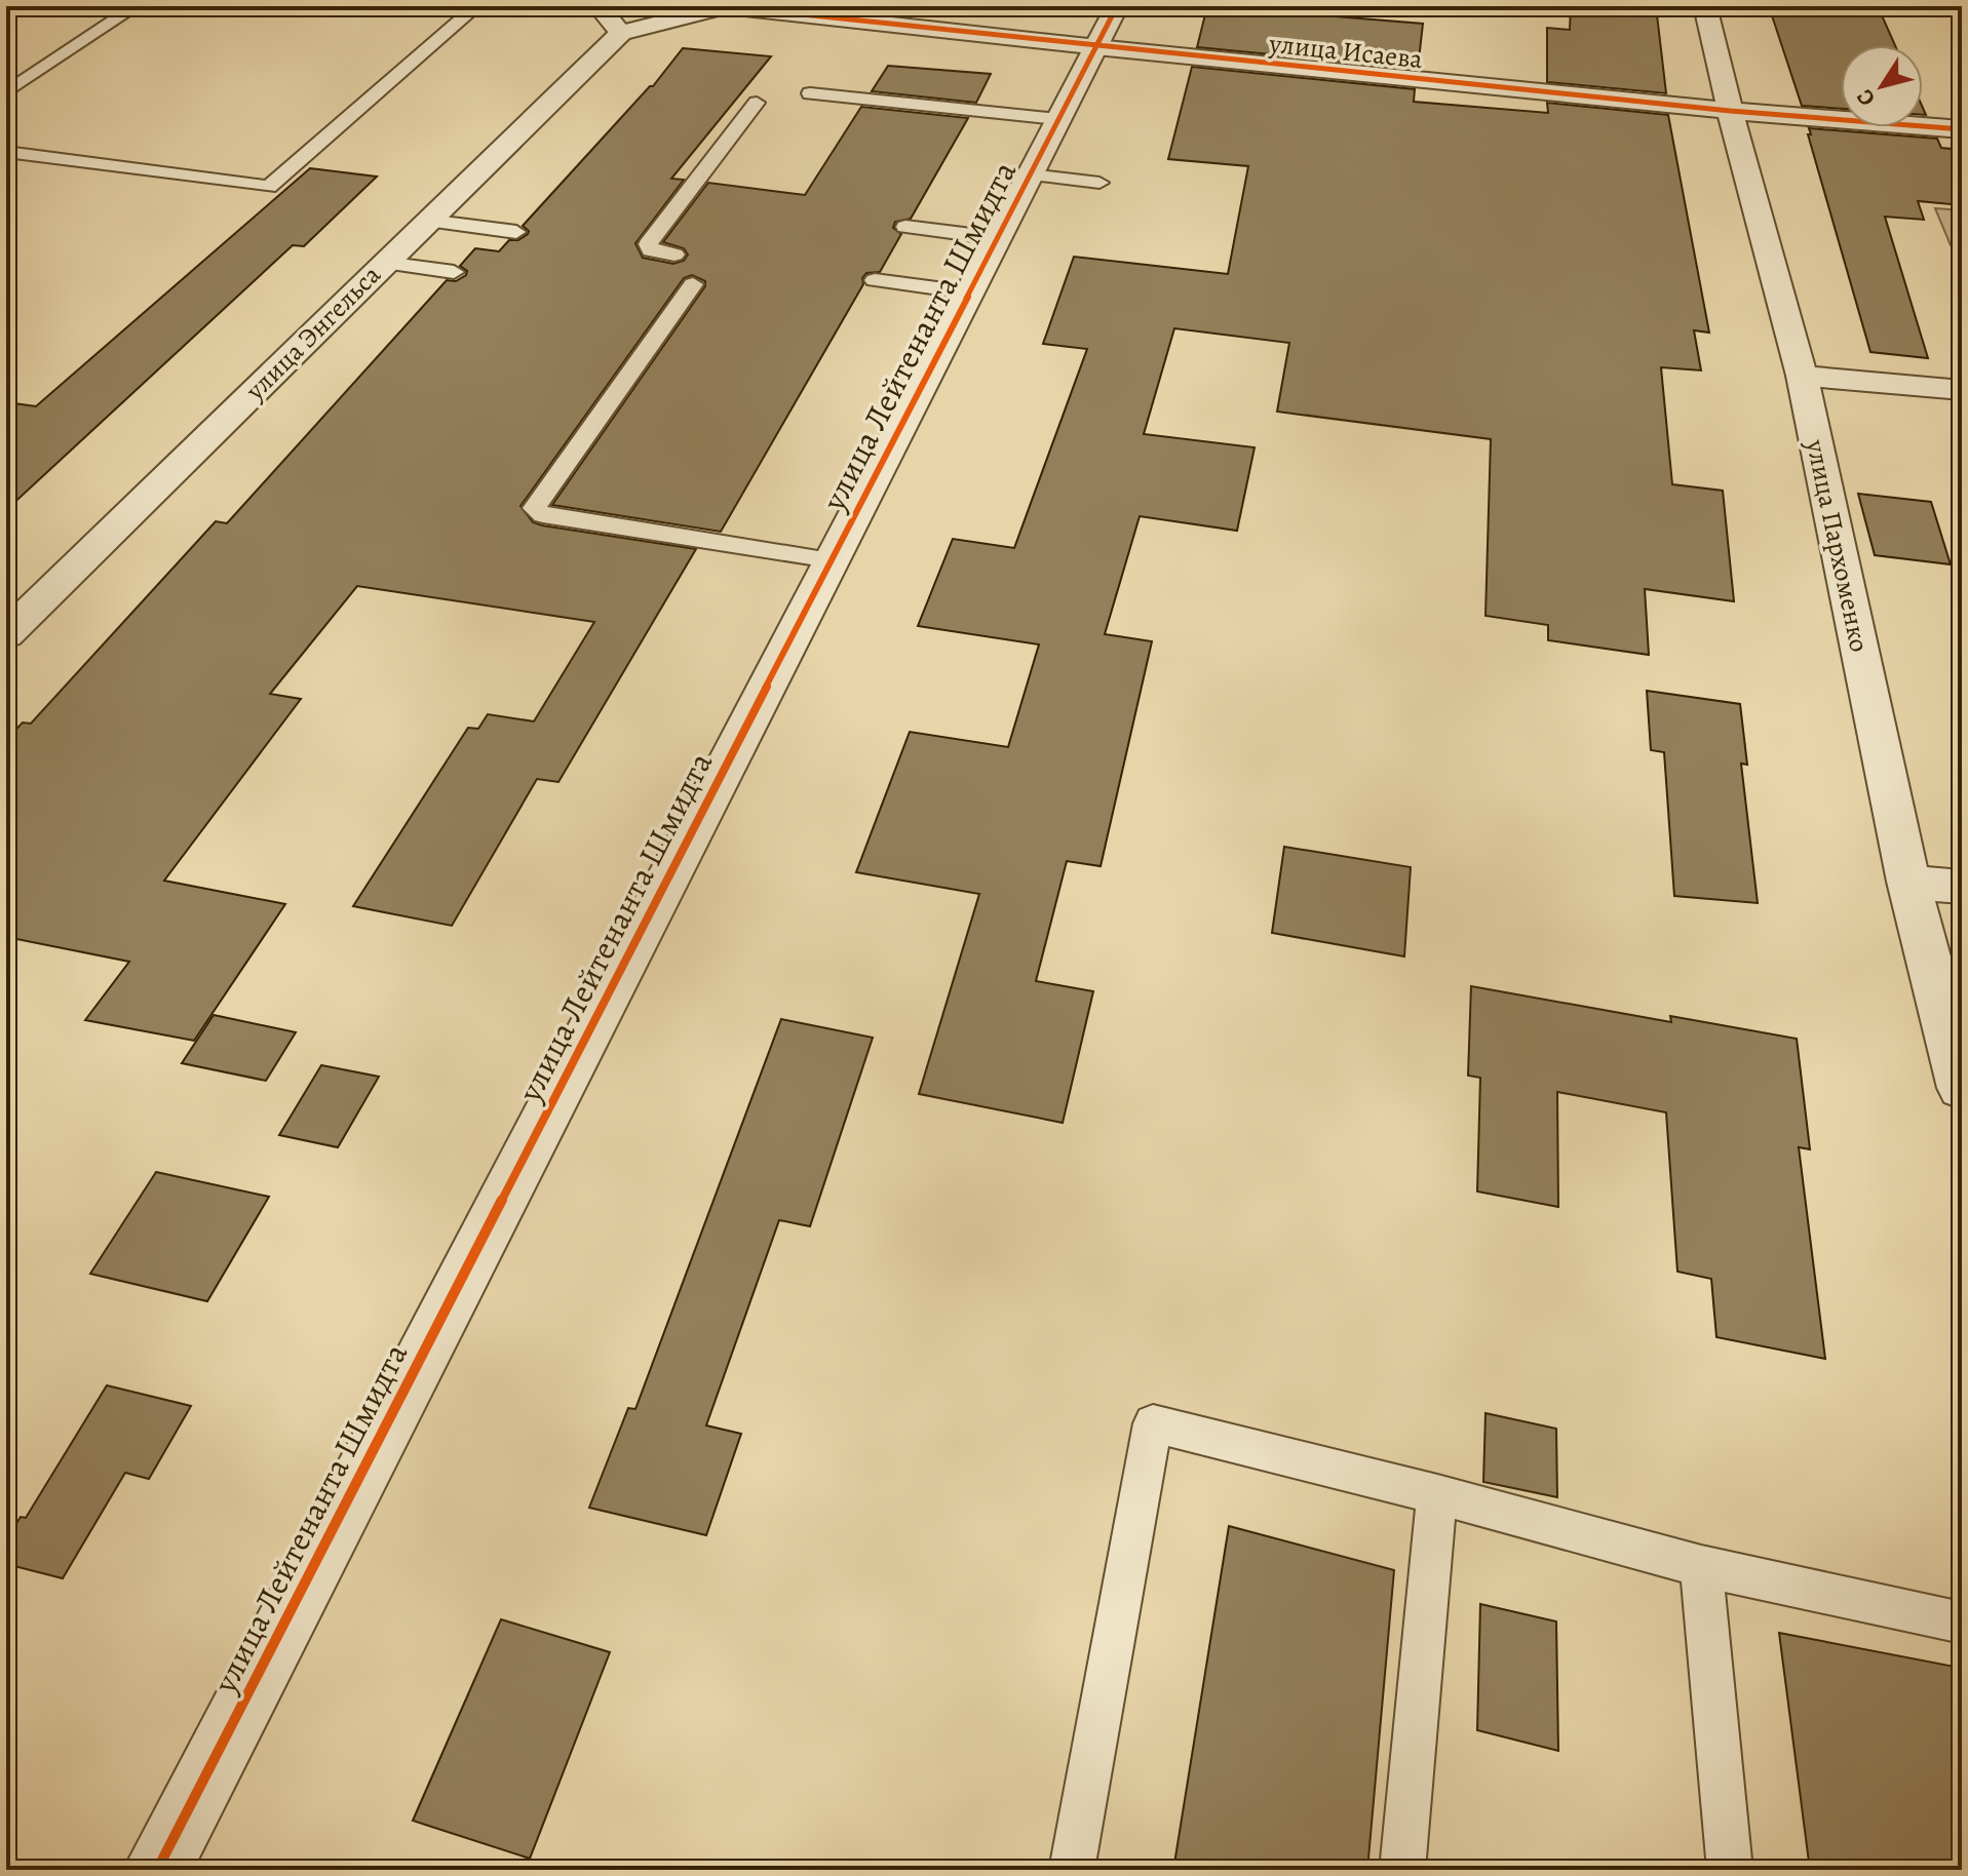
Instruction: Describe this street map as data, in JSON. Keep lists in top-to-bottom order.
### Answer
{
  "streets": {
    "street": [
      "улица Исаева",
      "улица Энгельса",
      "улица Лейтенанта Шмидта",
      "улица Пархоменко"
    ]
  },
  "crossings": [
    ["улица Исаева", "улица Энгельса"],
    ["улица Исаева", "улица Лейтенанта Шмидта"],
    ["улица Исаева", "улица Пархоменко"]
  ],
  "north": "bottom left"
}
